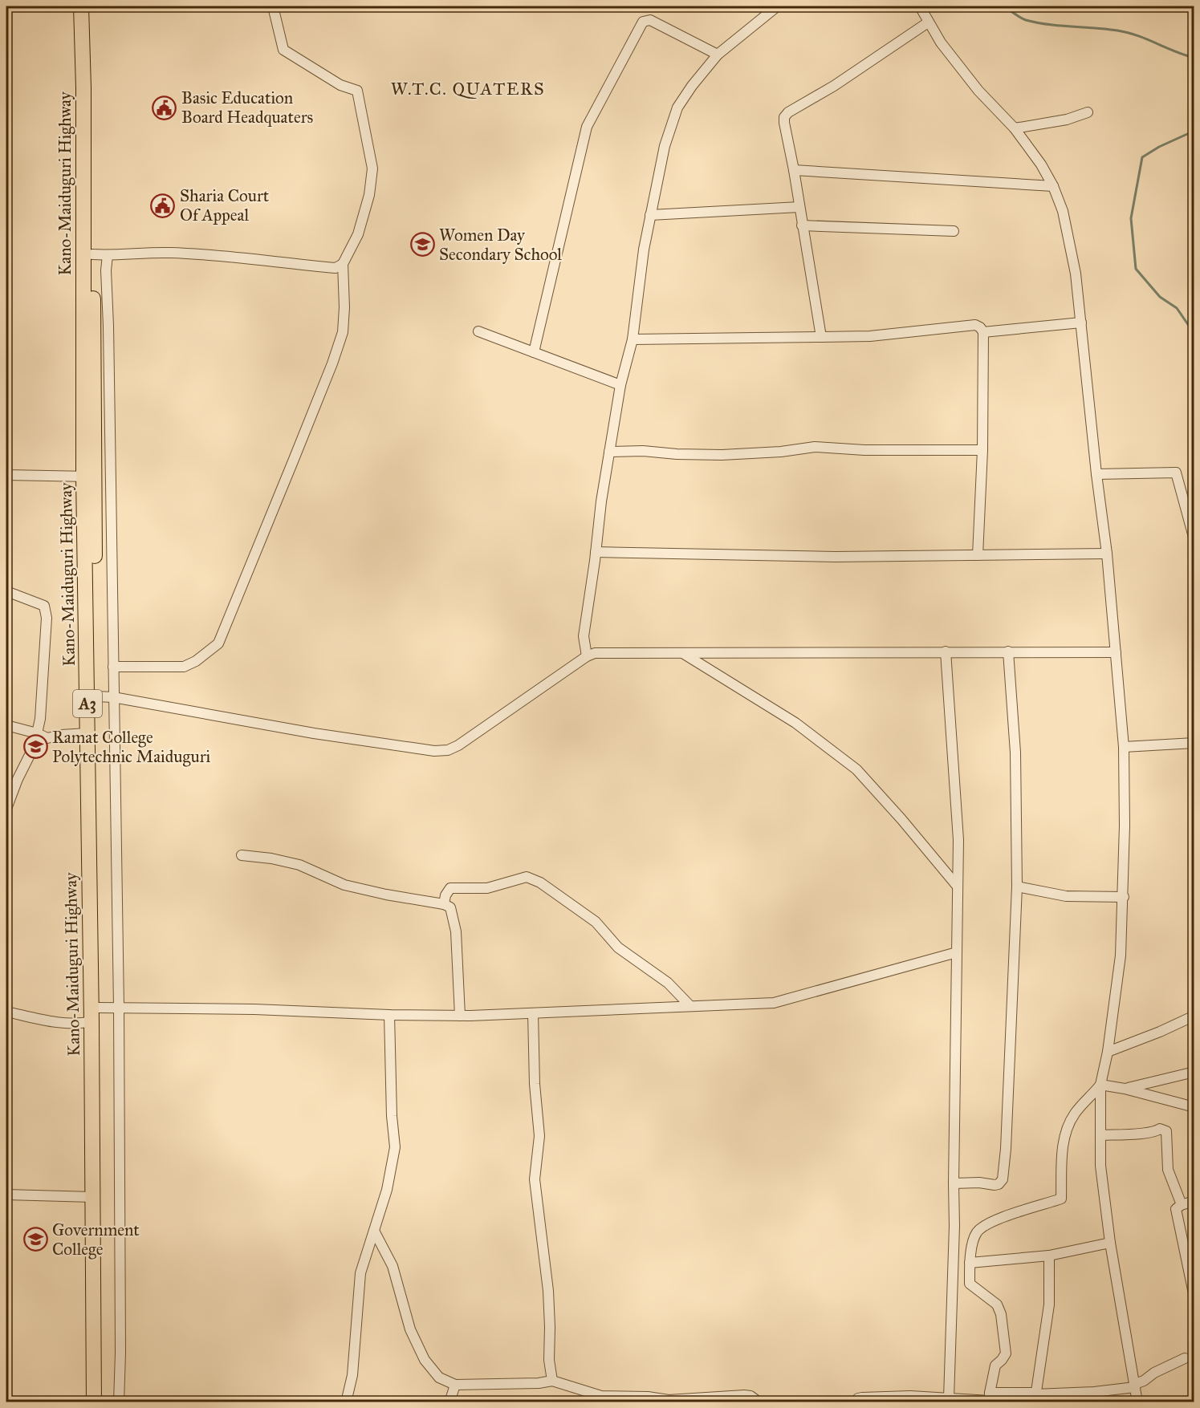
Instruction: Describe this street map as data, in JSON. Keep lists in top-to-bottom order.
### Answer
{
  "streets": {
    "highway": ["Kano-Maiduguri Highway", "A3"]
  },
  "crossings": [
    ["Kano-Maiduguri Highway", "A3"]
  ],
  "districts": ["W.T.C. QUATERS"],
  "places": {
    "public building": ["Basic Education Board Headquaters", "Sharia Court Of Appeal"],
    "school or university": ["Women Day Secondary School", "Ramat College Polytechnic Maiduguri", "Government College"]
  }
}
